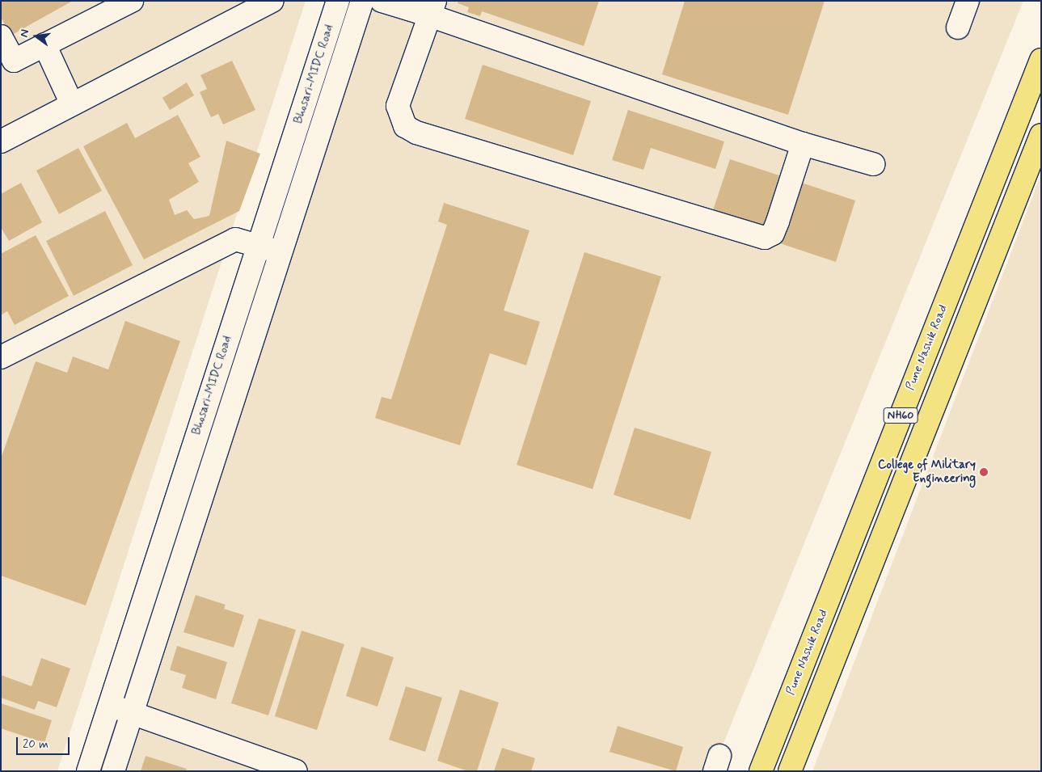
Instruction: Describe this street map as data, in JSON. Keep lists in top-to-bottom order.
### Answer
{
  "streets": {
    "highway": ["Pune Nashik Road", "NH60"],
    "street": ["Bhosari-MIDC Road"]
  },
  "places": ["College of Military Engineering"],
  "scale_bar": "20 m",
  "north": "left"
}
